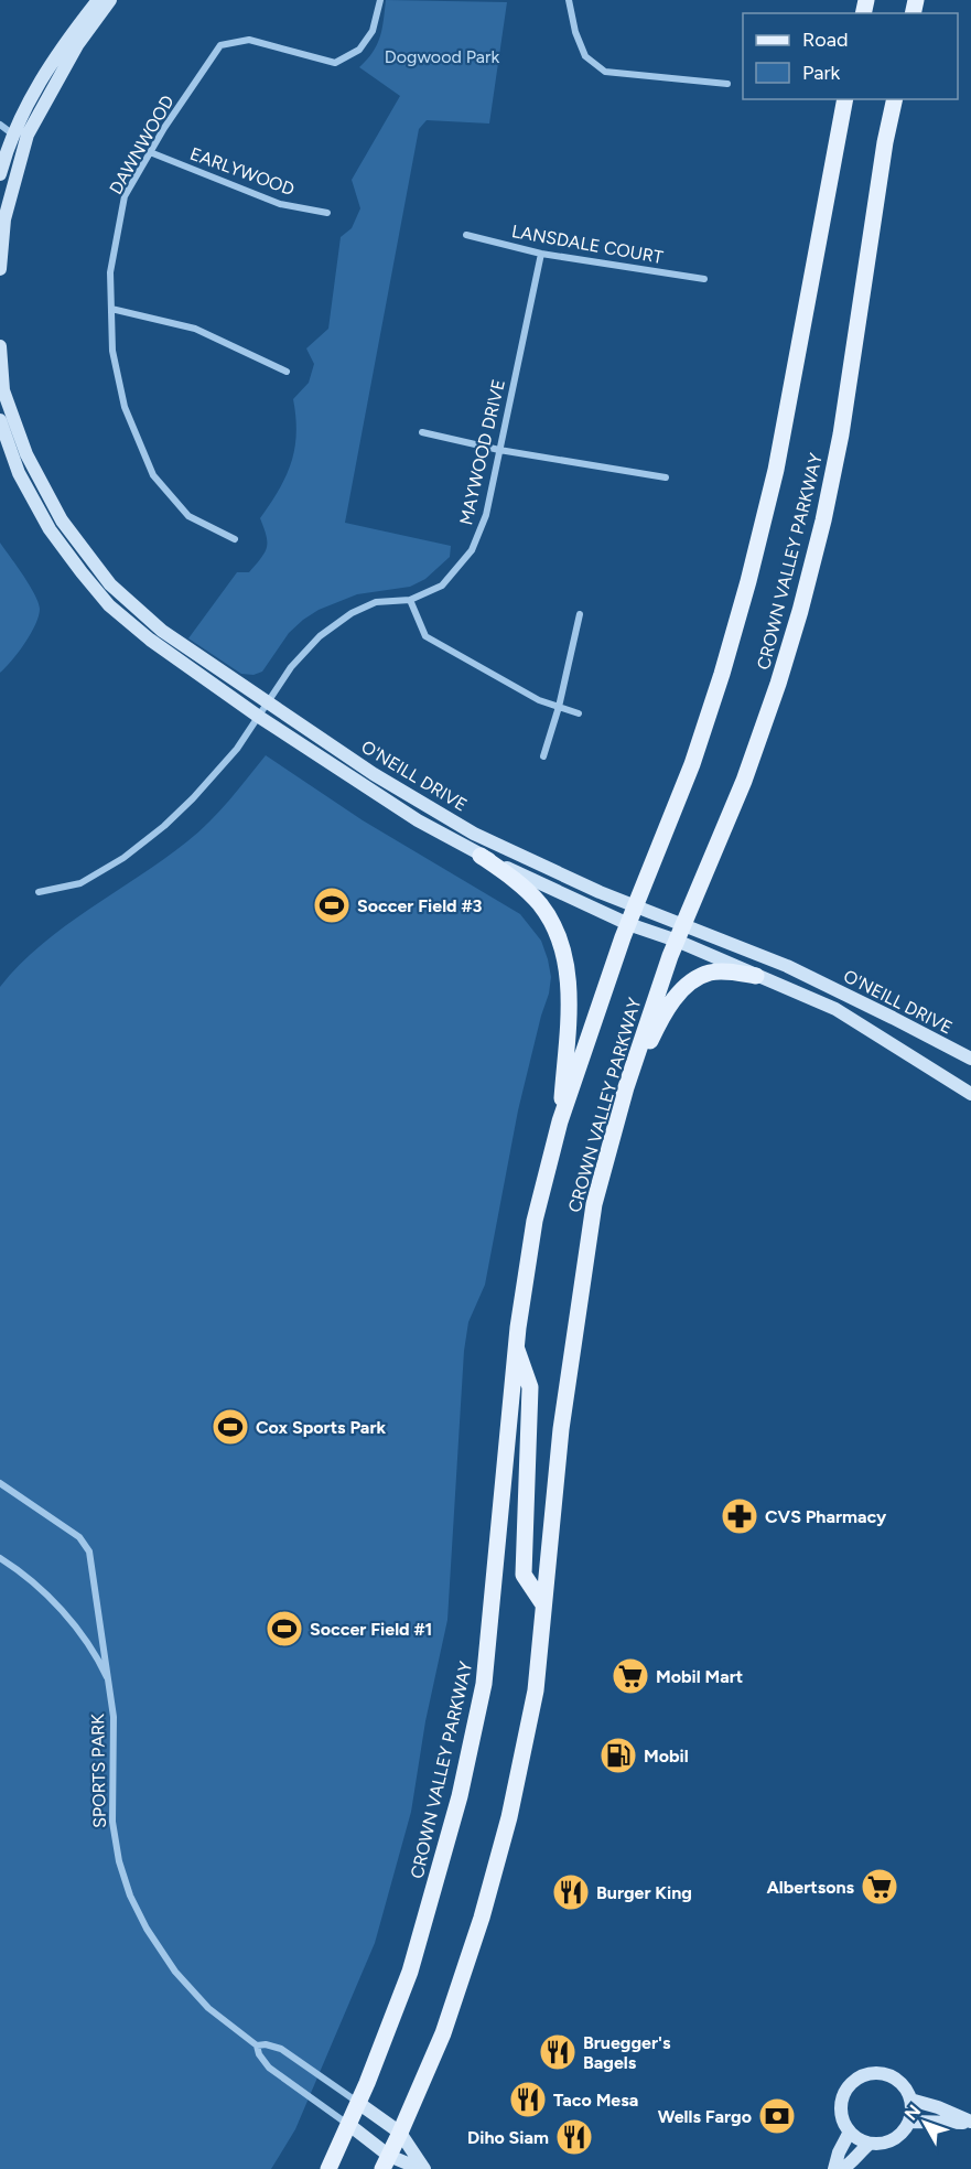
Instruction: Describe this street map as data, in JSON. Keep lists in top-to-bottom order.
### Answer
{
  "streets": {
    "main road": ["CROWN VALLEY PARKWAY", "O'NEILL DRIVE"],
    "street": [
      "DAWNWOOD",
      "EARLYWOOD",
      "LANSDALE COURT",
      "MAYWOOD DRIVE",
      "SPORTS PARK"
    ]
  },
  "crossings": [
    ["DAWNWOOD", "EARLYWOOD"],
    ["LANSDALE COURT", "MAYWOOD DRIVE"],
    ["MAYWOOD DRIVE", "O'NEILL DRIVE"],
    ["CROWN VALLEY PARKWAY", "O'NEILL DRIVE"],
    ["CROWN VALLEY PARKWAY", "SPORTS PARK"]
  ],
  "parks": ["Dogwood Park"],
  "places": {
    "sports": ["Soccer Field #3", "Cox Sports Park", "Soccer Field #1"],
    "pharmacy": ["CVS Pharmacy"],
    "supermarket": ["Mobil Mart", "Albertsons"],
    "fuel station": ["Mobil"],
    "restaurant": [
      "Burger King",
      "Bruegger's Bagels",
      "Taco Mesa",
      "Diho Siam"
    ],
    "bank": ["Wells Fargo"]
  },
  "legend": ["Road", "Park"],
  "north": "top left"
}
